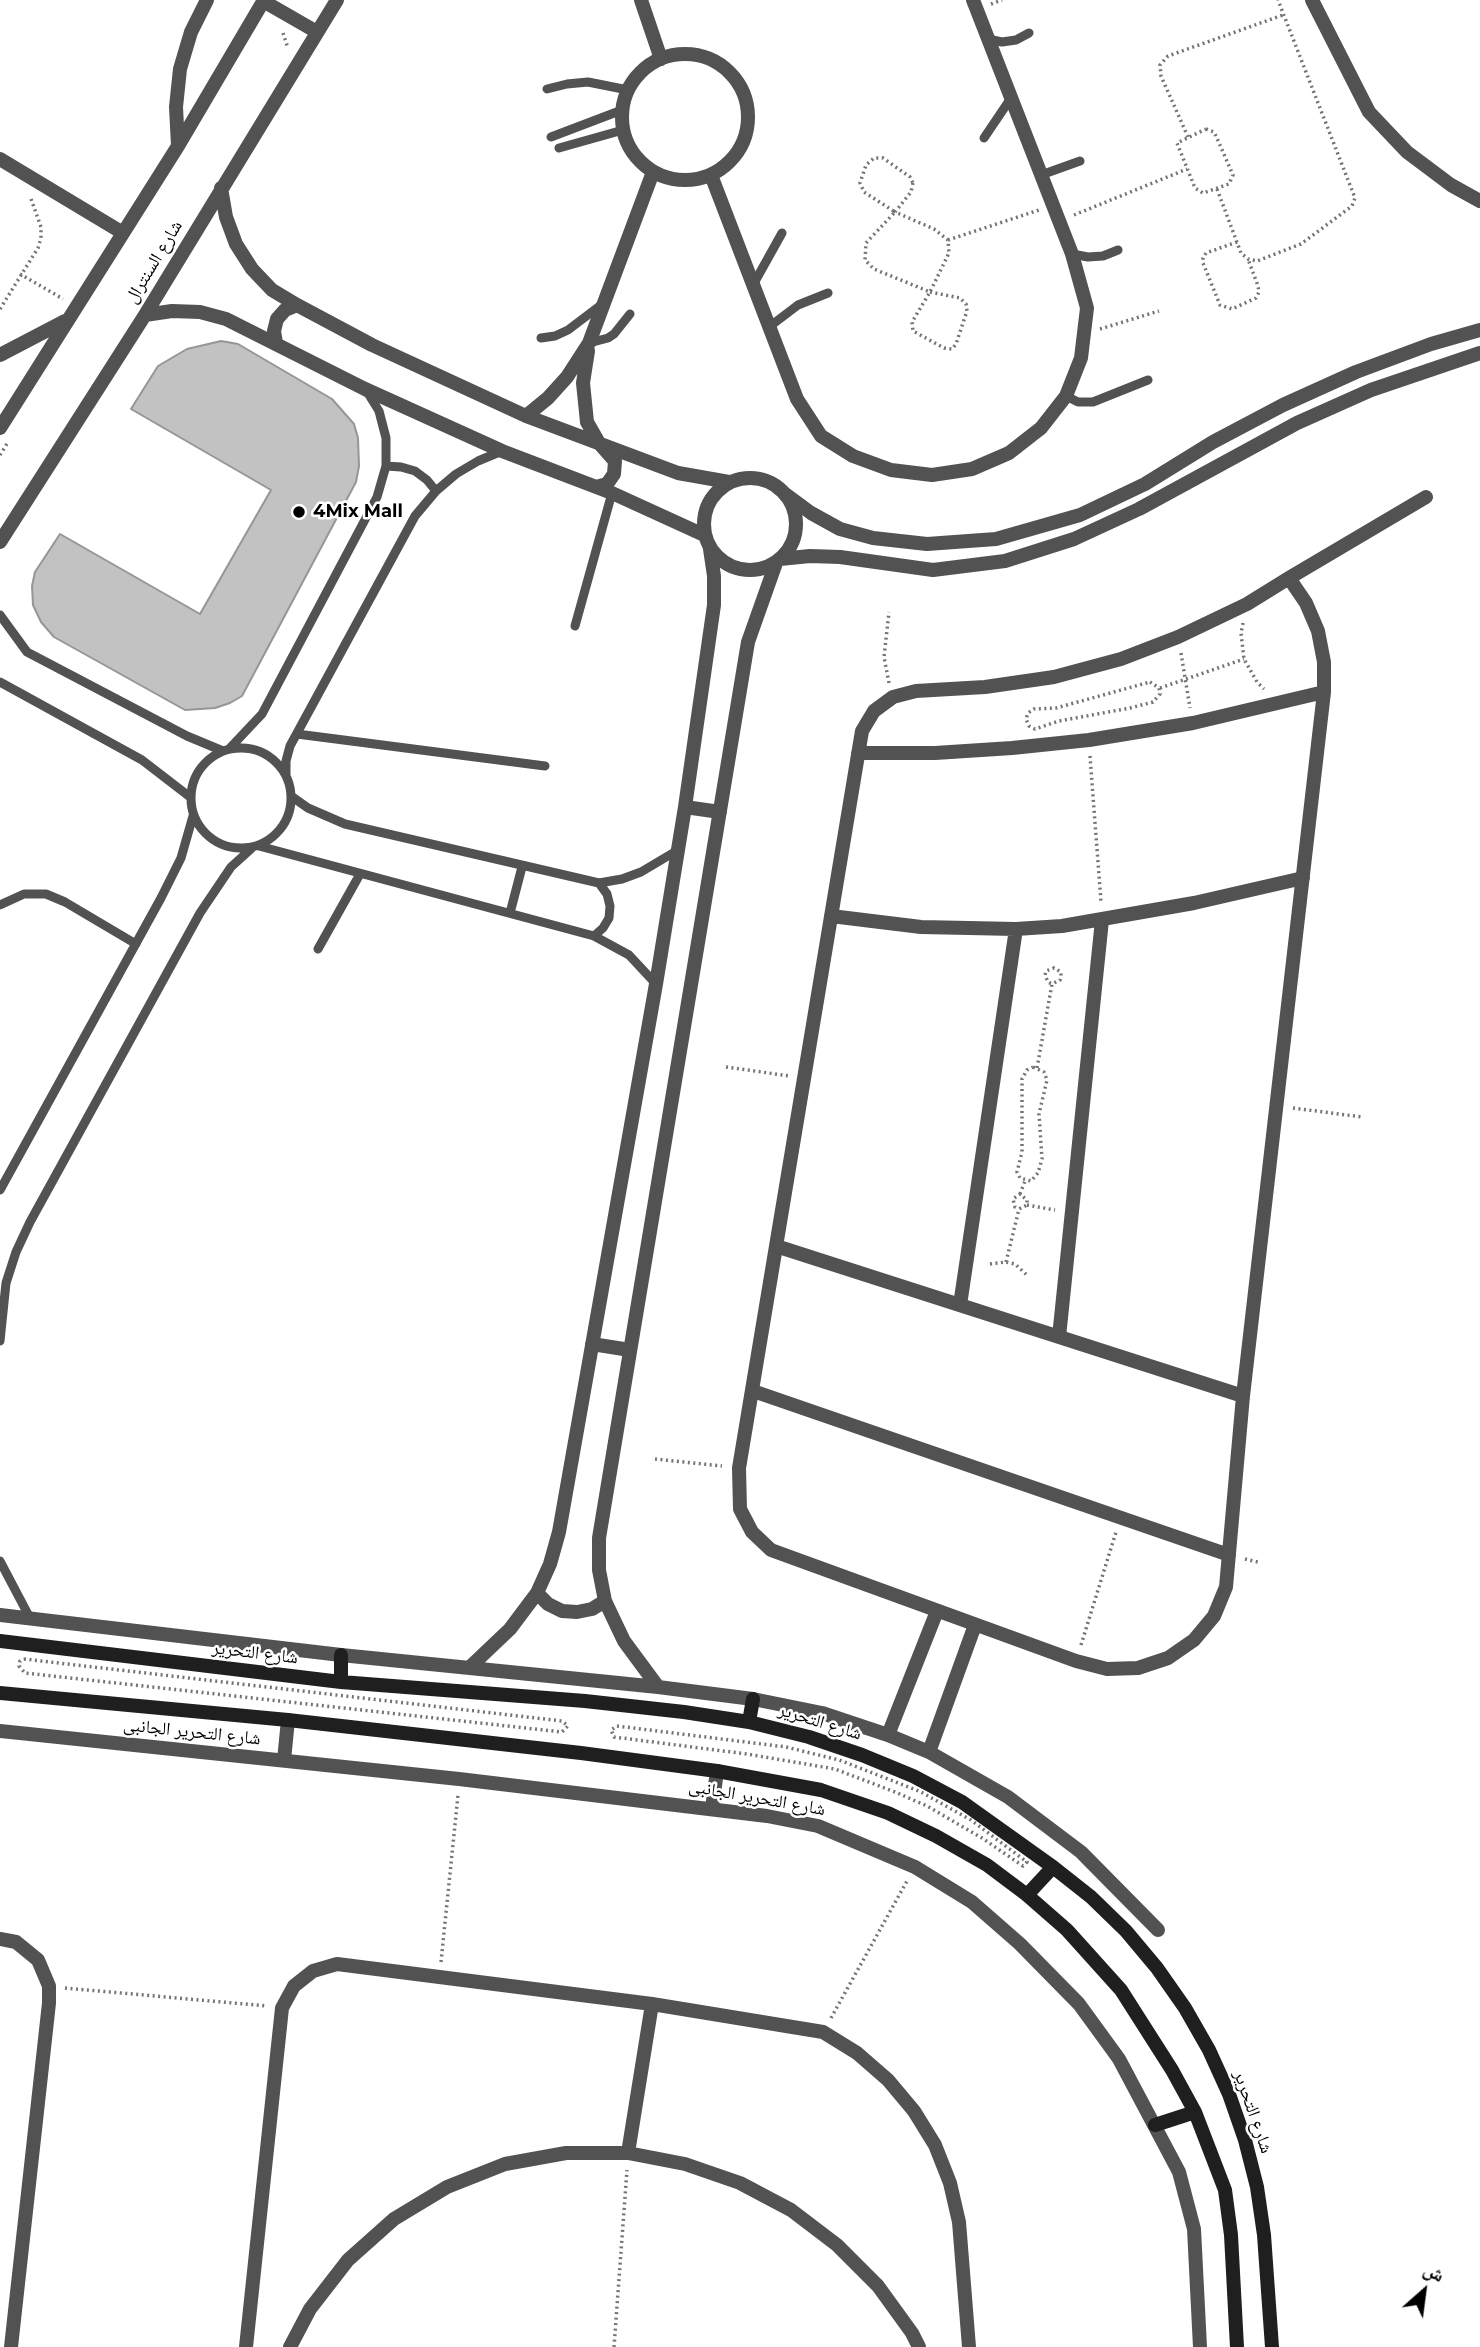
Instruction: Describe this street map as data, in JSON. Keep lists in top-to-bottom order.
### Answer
{
  "streets": {
    "street": ["شارع السنترال", "شارع التحرير", "شارع التحرير الجانبى"]
  },
  "places": ["4Mix Mall"],
  "north": "top right"
}
